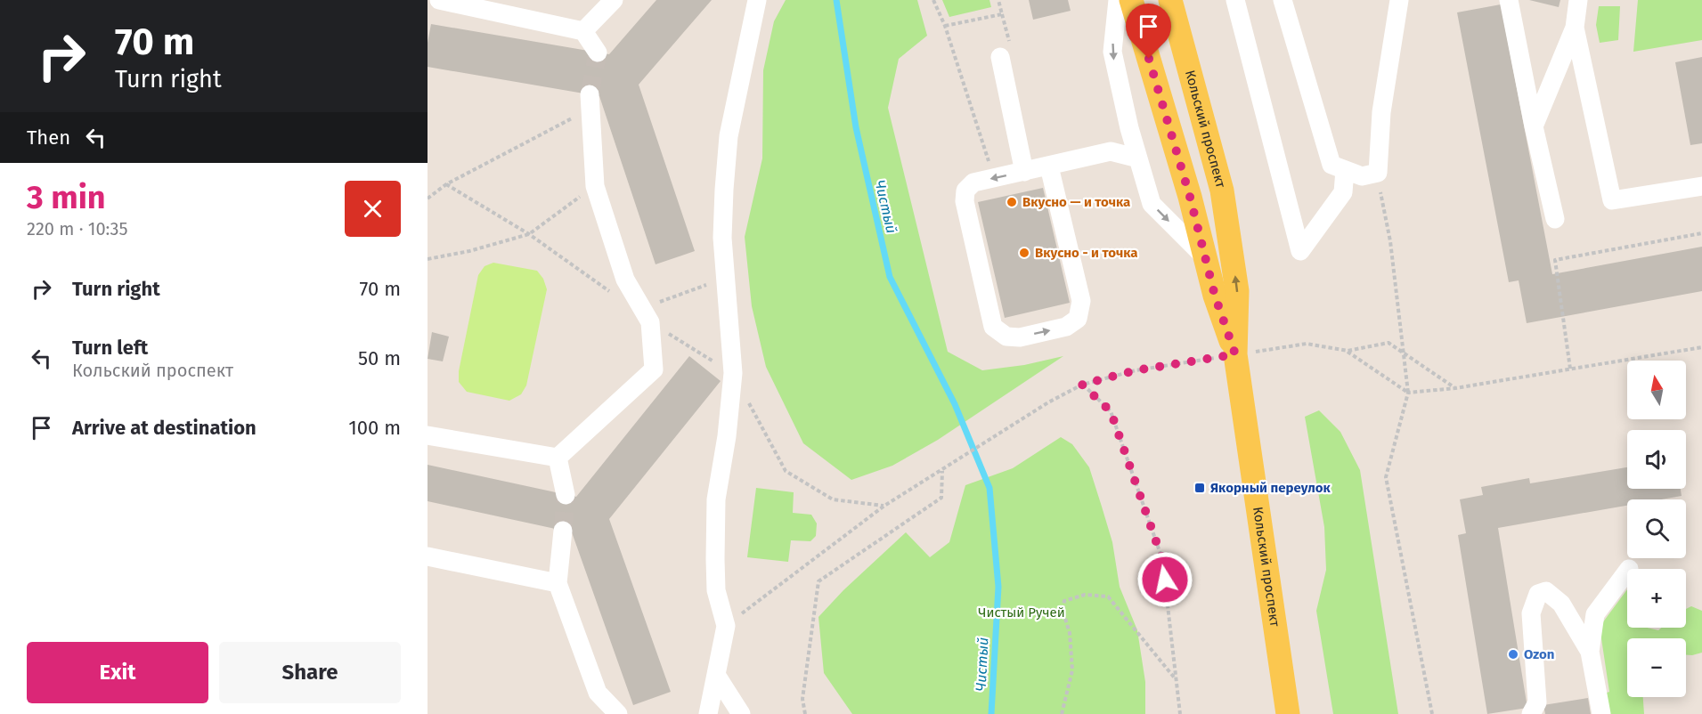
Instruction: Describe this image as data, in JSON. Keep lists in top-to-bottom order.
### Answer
{
  "streets": {
    "main road": ["Кольский проспект"]
  },
  "water": ["Чистый"],
  "parks": ["Чистый Ручей"],
  "places": {
    "other": ["Вкусно — и точка", "Вкусно - и точка", "Ozon"],
    "transit": ["Якорный переулок"]
  },
  "north": "top",
  "page": {
    "turn": ["70 m", "Turn right"],
    "then": "Then",
    "heading": ["3 min", "220 m · 10:35"],
    "list": [
      {
        "name": "Turn right",
        "value": "70 m"
      },
      {
        "name": "Turn left",
        "note": "Кольский проспект",
        "value": "50 m"
      },
      {
        "name": "Arrive at destination",
        "value": "100 m"
      }
    ],
    "map_buttons": ["+", "−"],
    "buttons": ["Exit", "Share"]
  }
}
